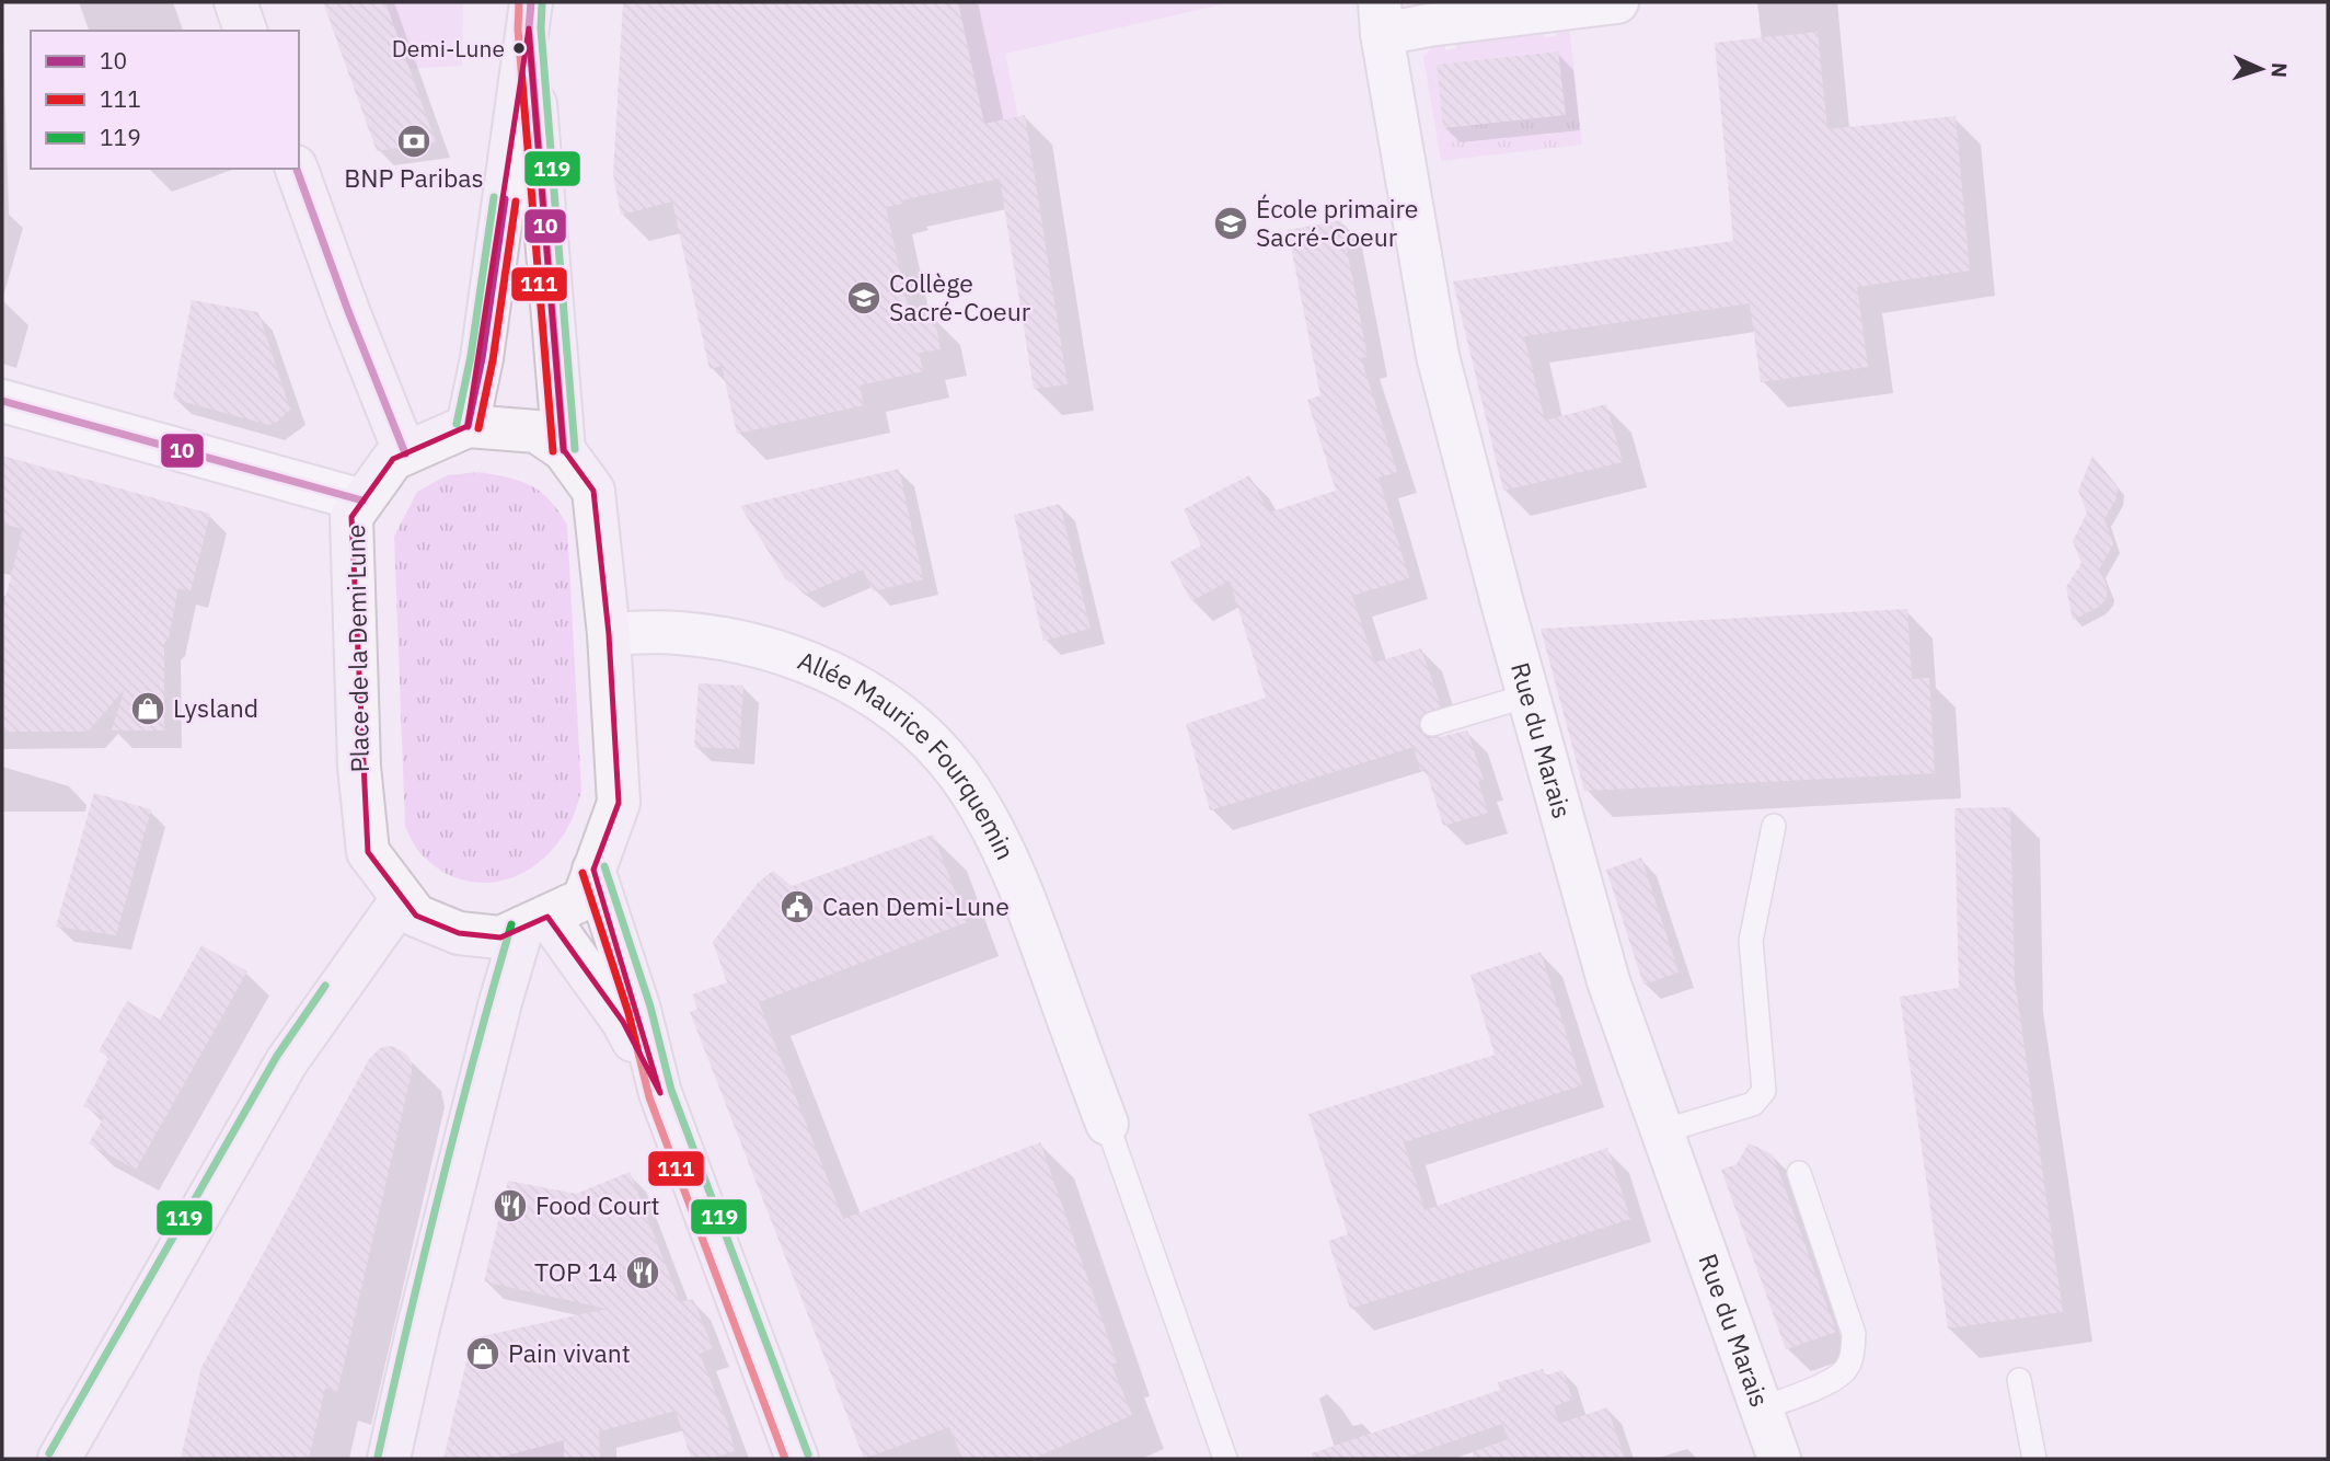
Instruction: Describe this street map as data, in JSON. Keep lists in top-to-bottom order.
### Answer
{
  "streets": {
    "main road": ["Place de la Demi Lune"],
    "street": ["Rue du Marais", "Allée Maurice Fourquemin"]
  },
  "crossings": [
    ["Place de la Demi Lune", "Allée Maurice Fourquemin"]
  ],
  "places": {
    "other": ["Demi-Lune"],
    "bank": ["BNP Paribas"],
    "school or university": ["École primaire Sacré-Coeur", "Collège Sacré-Coeur"],
    "shop": ["Lysland", "Pain vivant"],
    "public building": ["Caen Demi-Lune"],
    "restaurant": ["Food Court", "TOP 14"]
  },
  "lines": ["transit line 10", "transit line 111", "transit line 119"],
  "legend": ["10", "111", "119"],
  "north": "right"
}
